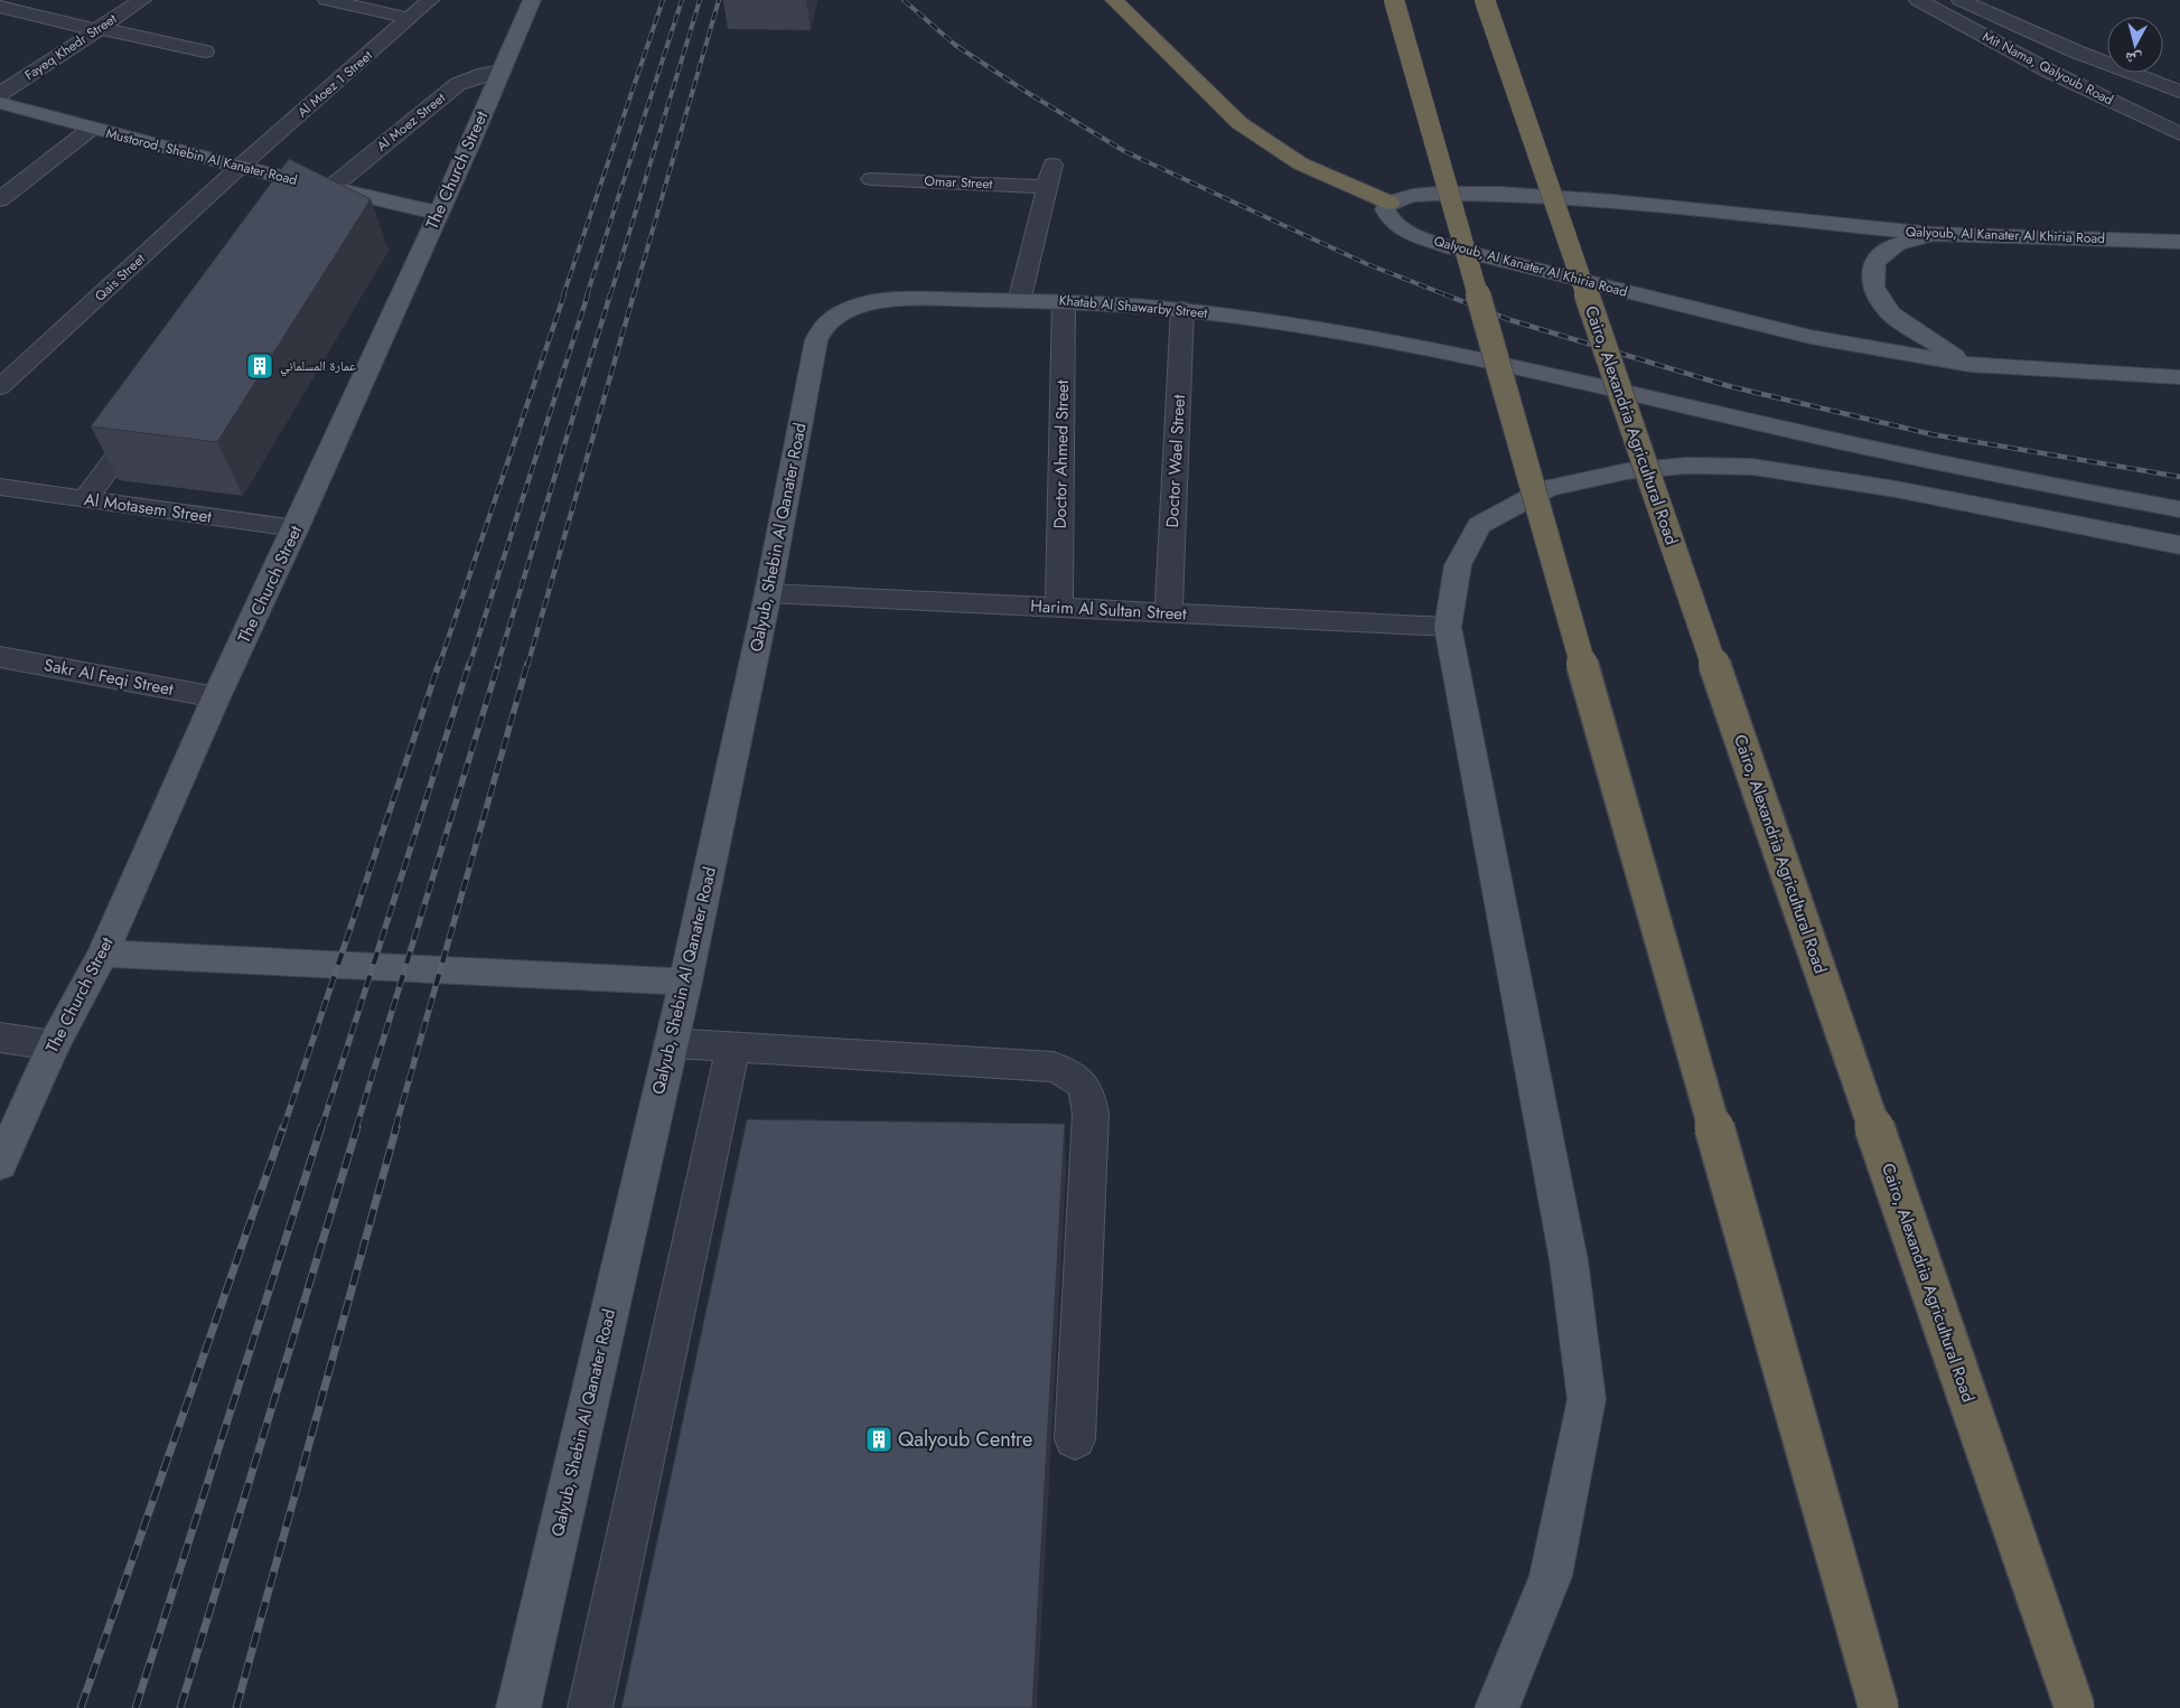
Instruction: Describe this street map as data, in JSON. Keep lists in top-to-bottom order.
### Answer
{
  "streets": {
    "highway": ["Cairo, Alexandria Agricultural Road"],
    "main road": [
      "Mustorod, Shebin Al Kanater Road",
      "The Church Street",
      "Qalyoub, Al Kanater Al Khiria Road",
      "Khatab Al Shawarby Street",
      "Qalyub, Shebin Al Qanater Road"
    ],
    "street": [
      "Fayeq Khedr Street",
      "Mit Nama, Qalyoub Road",
      "Al Moez 1 Street",
      "Al Moez Street",
      "Omar Street",
      "Qais Street",
      "Doctor Ahmed Street",
      "Doctor Wael Street",
      "Al Motasem Street",
      "Harim Al Sultan Street",
      "Sakr Al Feqi Street"
    ]
  },
  "crossings": [
    ["Al Moez 1 Street", "Mustorod, Shebin Al Kanater Road"],
    ["Al Moez 1 Street", "Qais Street"],
    ["Al Moez Street", "Mustorod, Shebin Al Kanater Road"],
    ["Al Moez Street", "The Church Street"],
    ["Mustorod, Shebin Al Kanater Road", "The Church Street"],
    ["Mustorod, Shebin Al Kanater Road", "Qais Street"],
    ["The Church Street", "Al Motasem Street"],
    ["The Church Street", "Sakr Al Feqi Street"],
    ["Khatab Al Shawarby Street", "Doctor Ahmed Street"],
    ["Khatab Al Shawarby Street", "Doctor Wael Street"],
    ["Khatab Al Shawarby Street", "Qalyub, Shebin Al Qanater Road"],
    ["Doctor Ahmed Street", "Harim Al Sultan Street"],
    ["Doctor Wael Street", "Harim Al Sultan Street"],
    ["Qalyub, Shebin Al Qanater Road", "Harim Al Sultan Street"]
  ],
  "places": {
    "building": ["عمارة المسلماني", "Qalyoub Centre"]
  },
  "north": "bottom"
}
